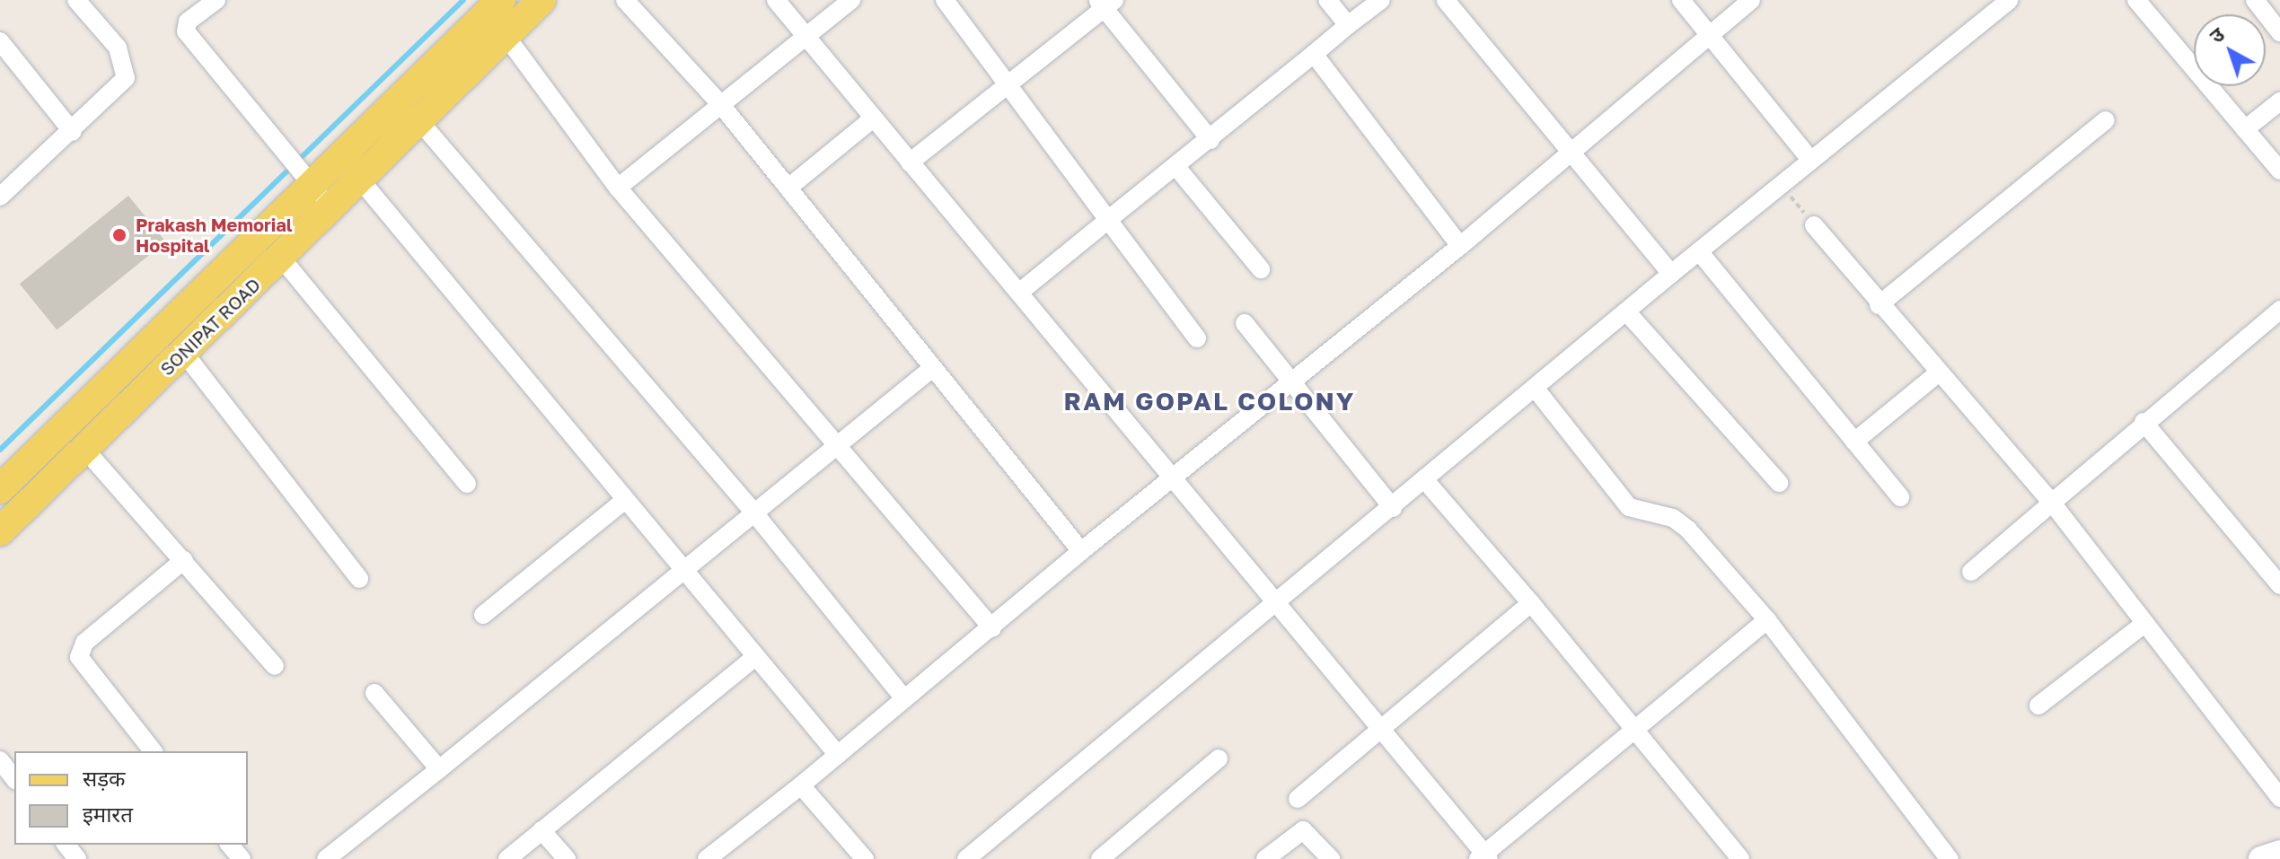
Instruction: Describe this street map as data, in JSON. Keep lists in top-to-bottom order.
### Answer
{
  "streets": {
    "main road": ["SONIPAT ROAD"]
  },
  "districts": ["RAM GOPAL COLONY"],
  "places": ["Prakash Memorial Hospital"],
  "legend": ["सड़क", "इमारत"],
  "north": "top left"
}
